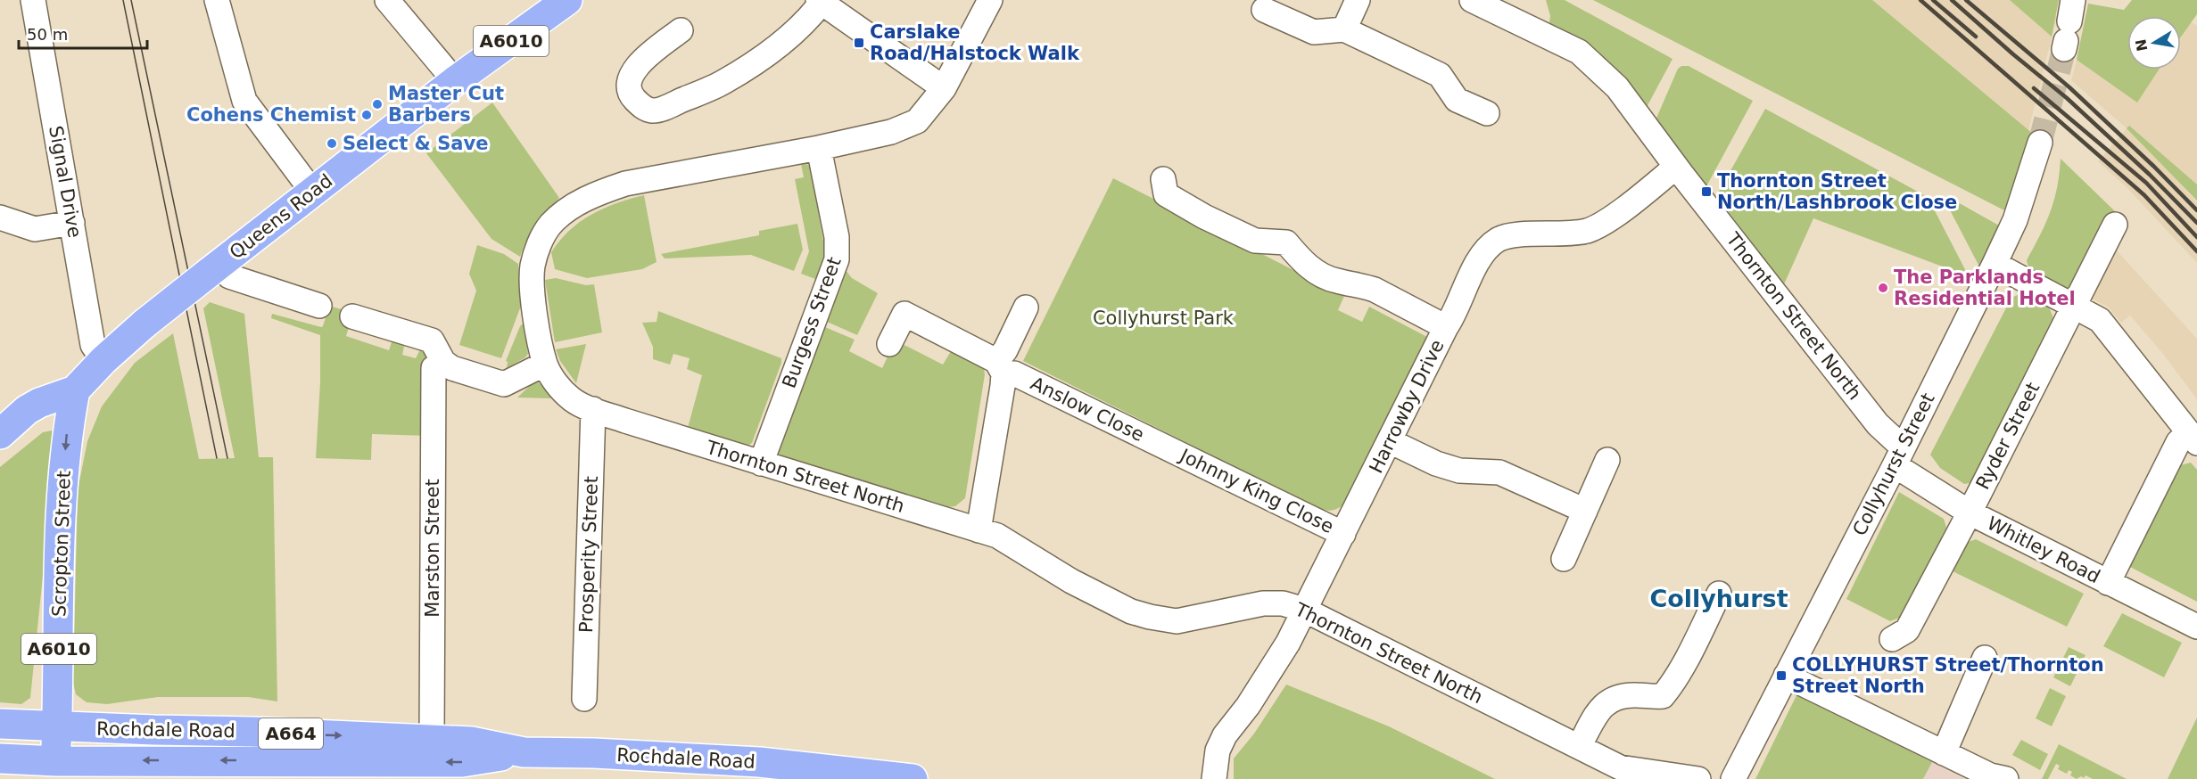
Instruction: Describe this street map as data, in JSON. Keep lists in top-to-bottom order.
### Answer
{
  "streets": {
    "highway": [
      "A6010",
      "Queens Road",
      "Scropton Street",
      "Rochdale Road",
      "A664"
    ],
    "street": [
      "Signal Drive",
      "Thornton Street North",
      "Burgess Street",
      "Harrowby Drive",
      "Anslow Close",
      "Ryder Street",
      "Collyhurst Street",
      "Johnny King Close",
      "Marston Street",
      "Whitley Road",
      "Prosperity Street"
    ]
  },
  "crossings": [
    ["Signal Drive", "Queens Road"],
    ["Queens Road", "Scropton Street"],
    ["Thornton Street North", "Burgess Street"],
    ["Thornton Street North", "Harrowby Drive"],
    ["Thornton Street North", "Collyhurst Street"],
    ["Thornton Street North", "Whitley Road"],
    ["Thornton Street North", "Prosperity Street"],
    ["Harrowby Drive", "Johnny King Close"],
    ["Anslow Close", "Johnny King Close"],
    ["Ryder Street", "Whitley Road"],
    ["Collyhurst Street", "Whitley Road"],
    ["Scropton Street", "Rochdale Road"],
    ["Marston Street", "Rochdale Road"]
  ],
  "one_way": ["Scropton Street"],
  "districts": ["Collyhurst"],
  "parks": ["Collyhurst Park"],
  "places": {
    "transit": ["Carslake Road/Halstock Walk", "Thornton Street North/Lashbrook Close", "COLLYHURST Street/Thornton Street North"],
    "other": [
      "Master Cut Barbers",
      "Cohens Chemist",
      "Select & Save",
      "The Parklands Residential Hotel"
    ]
  },
  "scale_bar": "50 m",
  "north": "left"
}
